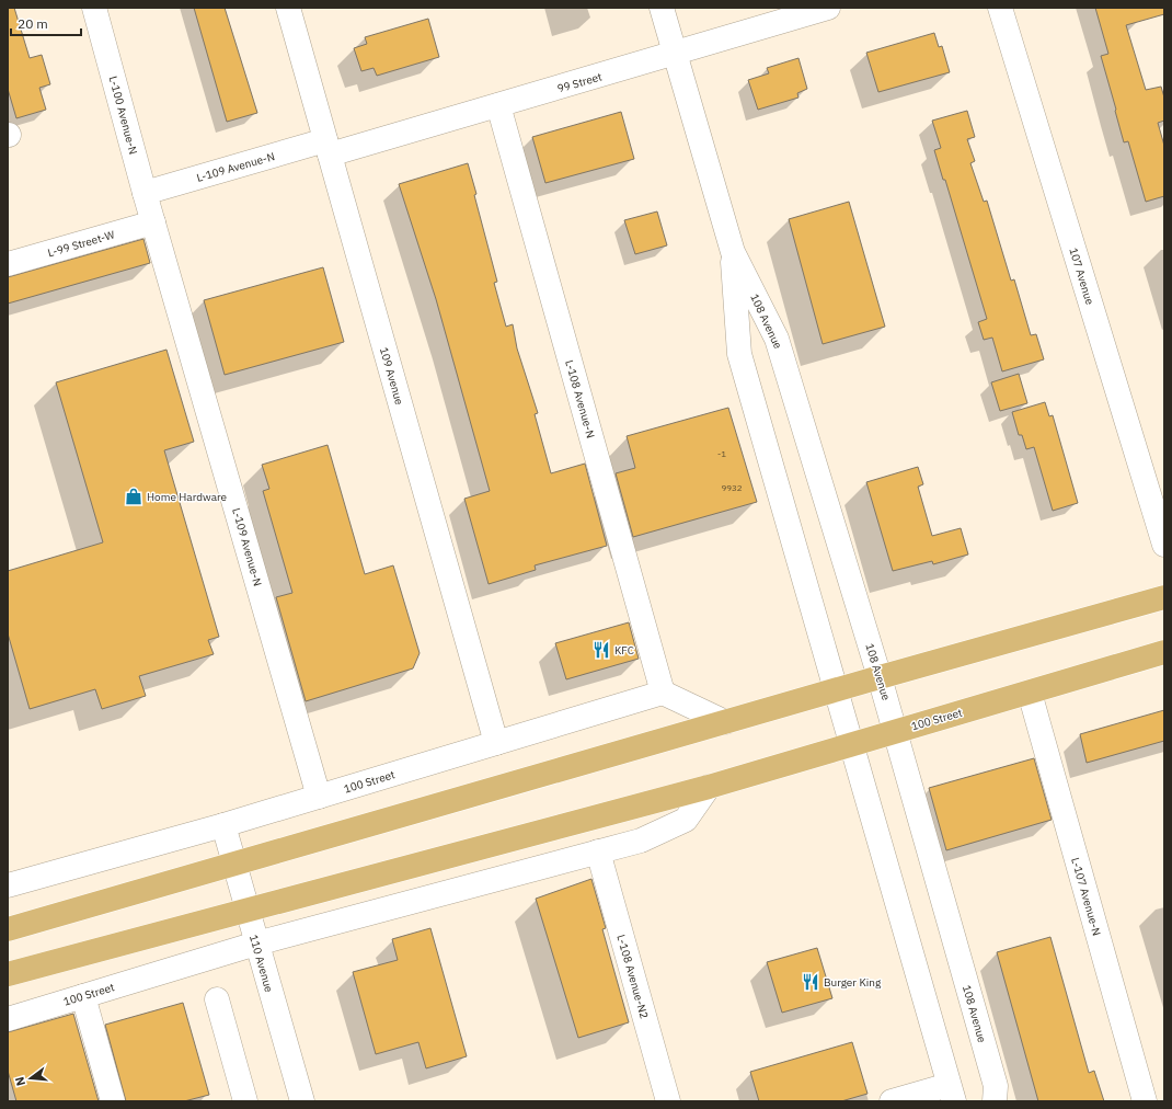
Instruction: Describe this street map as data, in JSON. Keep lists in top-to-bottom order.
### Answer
{
  "streets": {
    "main road": ["100 Street"],
    "street": [
      "99 Street",
      "L-100 Avenue-N",
      "L-109 Avenue-N",
      "L-99 Street-W",
      "107 Avenue",
      "108 Avenue",
      "109 Avenue",
      "L-108 Avenue-N",
      "L-107 Avenue-N",
      "110 Avenue",
      "L-108 Avenue-N2"
    ]
  },
  "crossings": [
    ["99 Street", "L-109 Avenue-N"],
    ["99 Street", "108 Avenue"],
    ["99 Street", "109 Avenue"],
    ["99 Street", "L-108 Avenue-N"],
    ["L-100 Avenue-N", "L-109 Avenue-N"],
    ["L-100 Avenue-N", "L-99 Street-W"],
    ["L-109 Avenue-N", "L-99 Street-W"],
    ["L-109 Avenue-N", "109 Avenue"],
    ["L-109 Avenue-N", "100 Street"],
    ["108 Avenue", "100 Street"],
    ["109 Avenue", "100 Street"],
    ["L-108 Avenue-N", "100 Street"],
    ["100 Street", "L-107 Avenue-N"],
    ["100 Street", "110 Avenue"],
    ["100 Street", "L-108 Avenue-N2"]
  ],
  "places": {
    "shop": ["Home Hardware"],
    "restaurant": ["KFC", "Burger King"]
  },
  "house_numbers": ["-1", "9932"],
  "scale_bar": "20 m",
  "north": "left"
}
